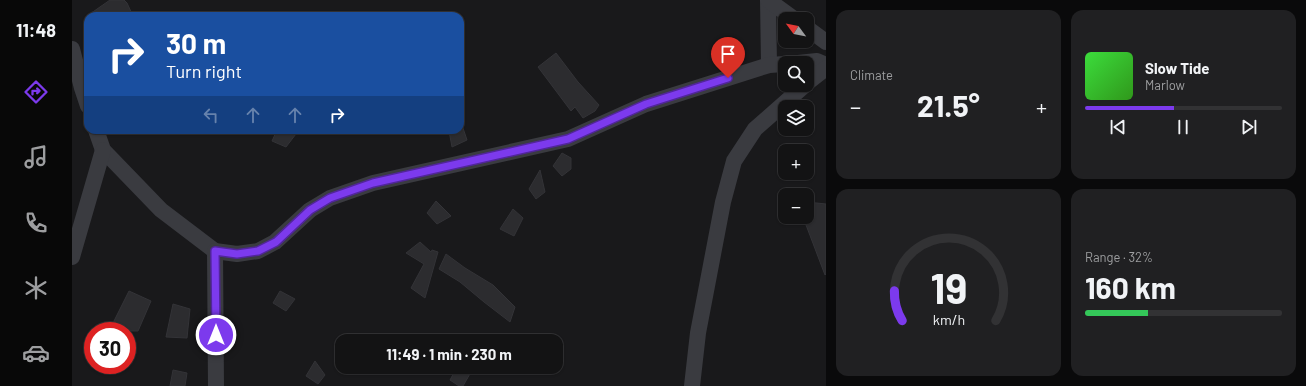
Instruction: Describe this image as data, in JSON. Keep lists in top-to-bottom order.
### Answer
{
  "north": "top left",
  "page": {
    "tabs": "11:48",
    "tile": [
      "Climate",
      ["Range · 32%", "160 km"]
    ],
    "map_buttons": ["+", "−"],
    "turn": ["30 m", "Turn right"],
    "song": ["Slow Tide", "Marlow"],
    "heat": ["−", "21.5°", "+"],
    "limit": "30",
    "trip": "11:49 · 1 min · 230 m",
    "gauge": ["19", "km/h"]
  }
}
